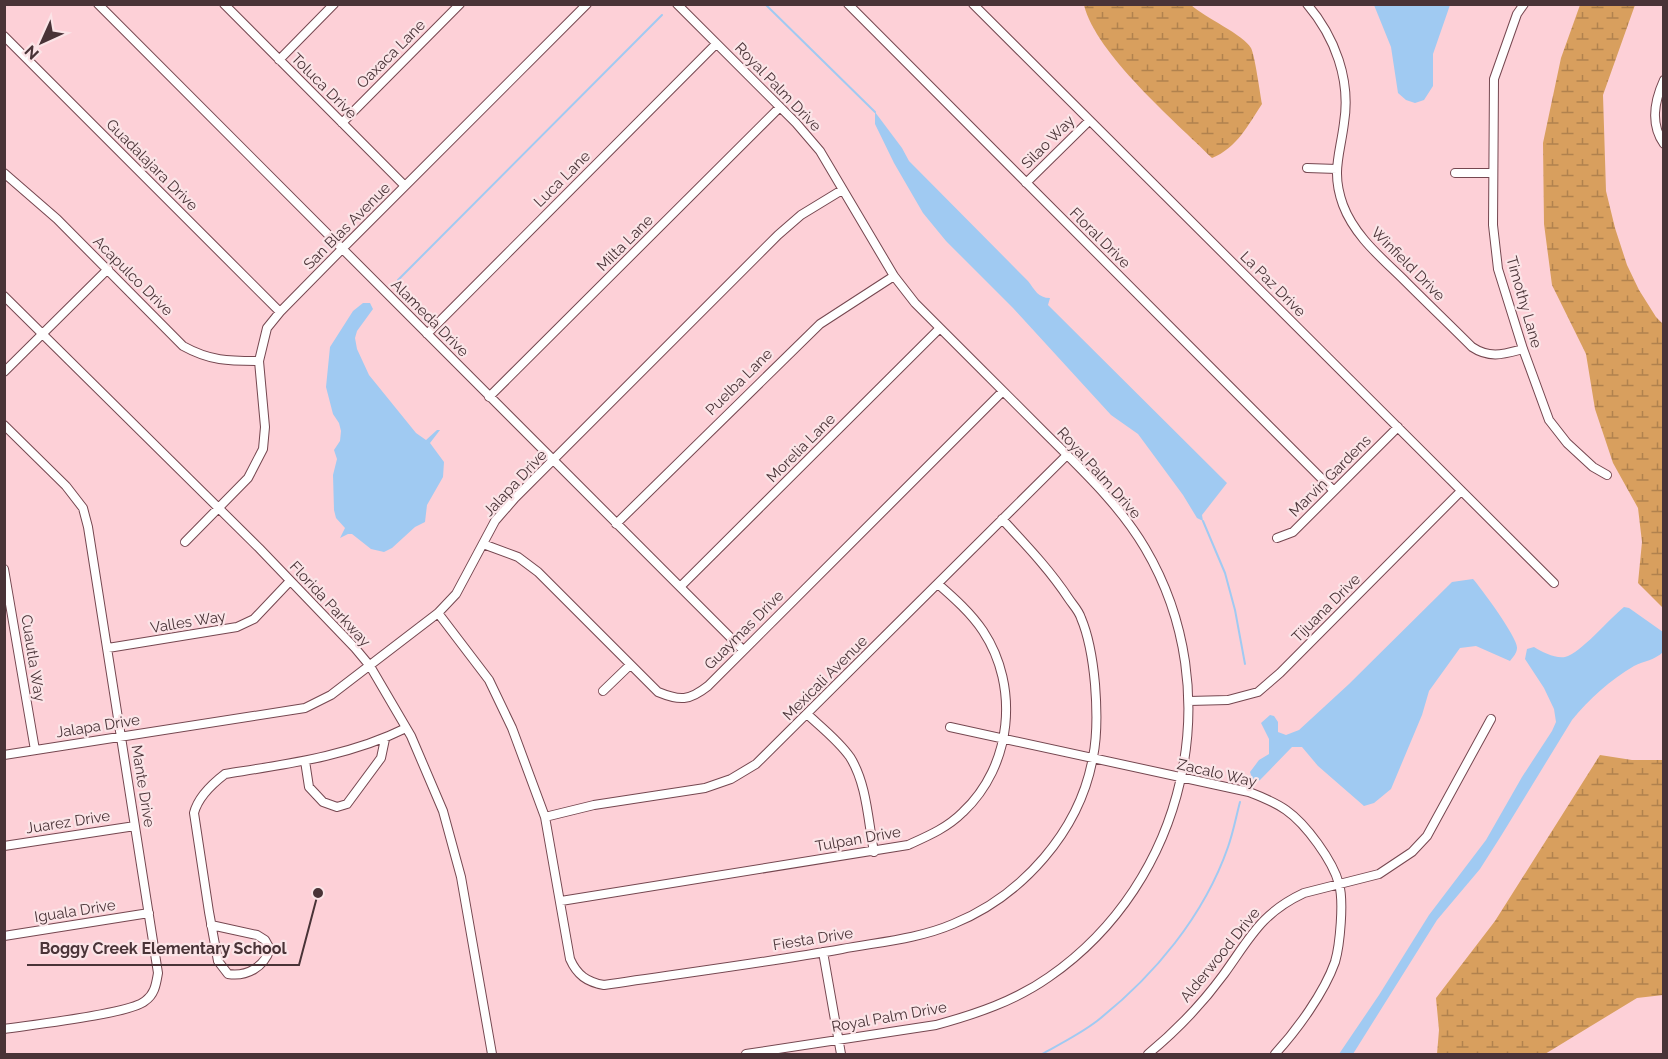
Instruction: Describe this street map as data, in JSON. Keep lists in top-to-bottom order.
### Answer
{
  "streets": {
    "street": [
      "Oaxaca Lane",
      "Toluca Drive",
      "Royal Palm Drive",
      "Silao Way",
      "Guadalajara Drive",
      "Luca Lane",
      "San Blas Avenue",
      "Floral Drive",
      "Milta Lane",
      "Winfield Drive",
      "Acapulco Drive",
      "La Paz Drive",
      "Timothy Lane",
      "Alameda Drive",
      "Puelba Lane",
      "Morelia Lane",
      "Marvin Gardens",
      "Jalapa Drive",
      "Florida Parkway",
      "Tijuana Drive",
      "Valles Way",
      "Guaymas Drive",
      "Cuautla Way",
      "Mexicali Avenue",
      "Zacalo Way",
      "Mante Drive",
      "Juarez Drive",
      "Tulpan Drive",
      "Iguala Drive",
      "Fiesta Drive",
      "Alderwood Drive"
    ]
  },
  "crossings": [
    ["Oaxaca Lane", "Toluca Drive"],
    ["Toluca Drive", "San Blas Avenue"],
    ["Royal Palm Drive", "Luca Lane"],
    ["Royal Palm Drive", "Milta Lane"],
    ["Royal Palm Drive", "Puelba Lane"],
    ["Royal Palm Drive", "Morelia Lane"],
    ["Royal Palm Drive", "Jalapa Drive"],
    ["Royal Palm Drive", "Tijuana Drive"],
    ["Royal Palm Drive", "Guaymas Drive"],
    ["Royal Palm Drive", "Mexicali Avenue"],
    ["Royal Palm Drive", "Zacalo Way"],
    ["Silao Way", "Floral Drive"],
    ["Silao Way", "La Paz Drive"],
    ["Guadalajara Drive", "San Blas Avenue"],
    ["Luca Lane", "Alameda Drive"],
    ["San Blas Avenue", "Acapulco Drive"],
    ["San Blas Avenue", "Alameda Drive"],
    ["San Blas Avenue", "Florida Parkway"],
    ["Floral Drive", "Marvin Gardens"],
    ["Milta Lane", "Alameda Drive"],
    ["Winfield Drive", "Timothy Lane"],
    ["La Paz Drive", "Marvin Gardens"],
    ["La Paz Drive", "Tijuana Drive"],
    ["Alameda Drive", "Puelba Lane"],
    ["Alameda Drive", "Morelia Lane"],
    ["Alameda Drive", "Jalapa Drive"],
    ["Alameda Drive", "Guaymas Drive"],
    ["Jalapa Drive", "Florida Parkway"],
    ["Jalapa Drive", "Guaymas Drive"],
    ["Jalapa Drive", "Cuautla Way"],
    ["Jalapa Drive", "Mante Drive"],
    ["Jalapa Drive", "Fiesta Drive"],
    ["Florida Parkway", "Valles Way"],
    ["Valles Way", "Mante Drive"],
    ["Mexicali Avenue", "Tulpan Drive"],
    ["Mexicali Avenue", "Fiesta Drive"],
    ["Zacalo Way", "Tulpan Drive"],
    ["Zacalo Way", "Fiesta Drive"],
    ["Zacalo Way", "Alderwood Drive"],
    ["Mante Drive", "Juarez Drive"],
    ["Mante Drive", "Iguala Drive"],
    ["Tulpan Drive", "Fiesta Drive"]
  ],
  "places": ["Boggy Creek Elementary School"],
  "north": "bottom left"
}
